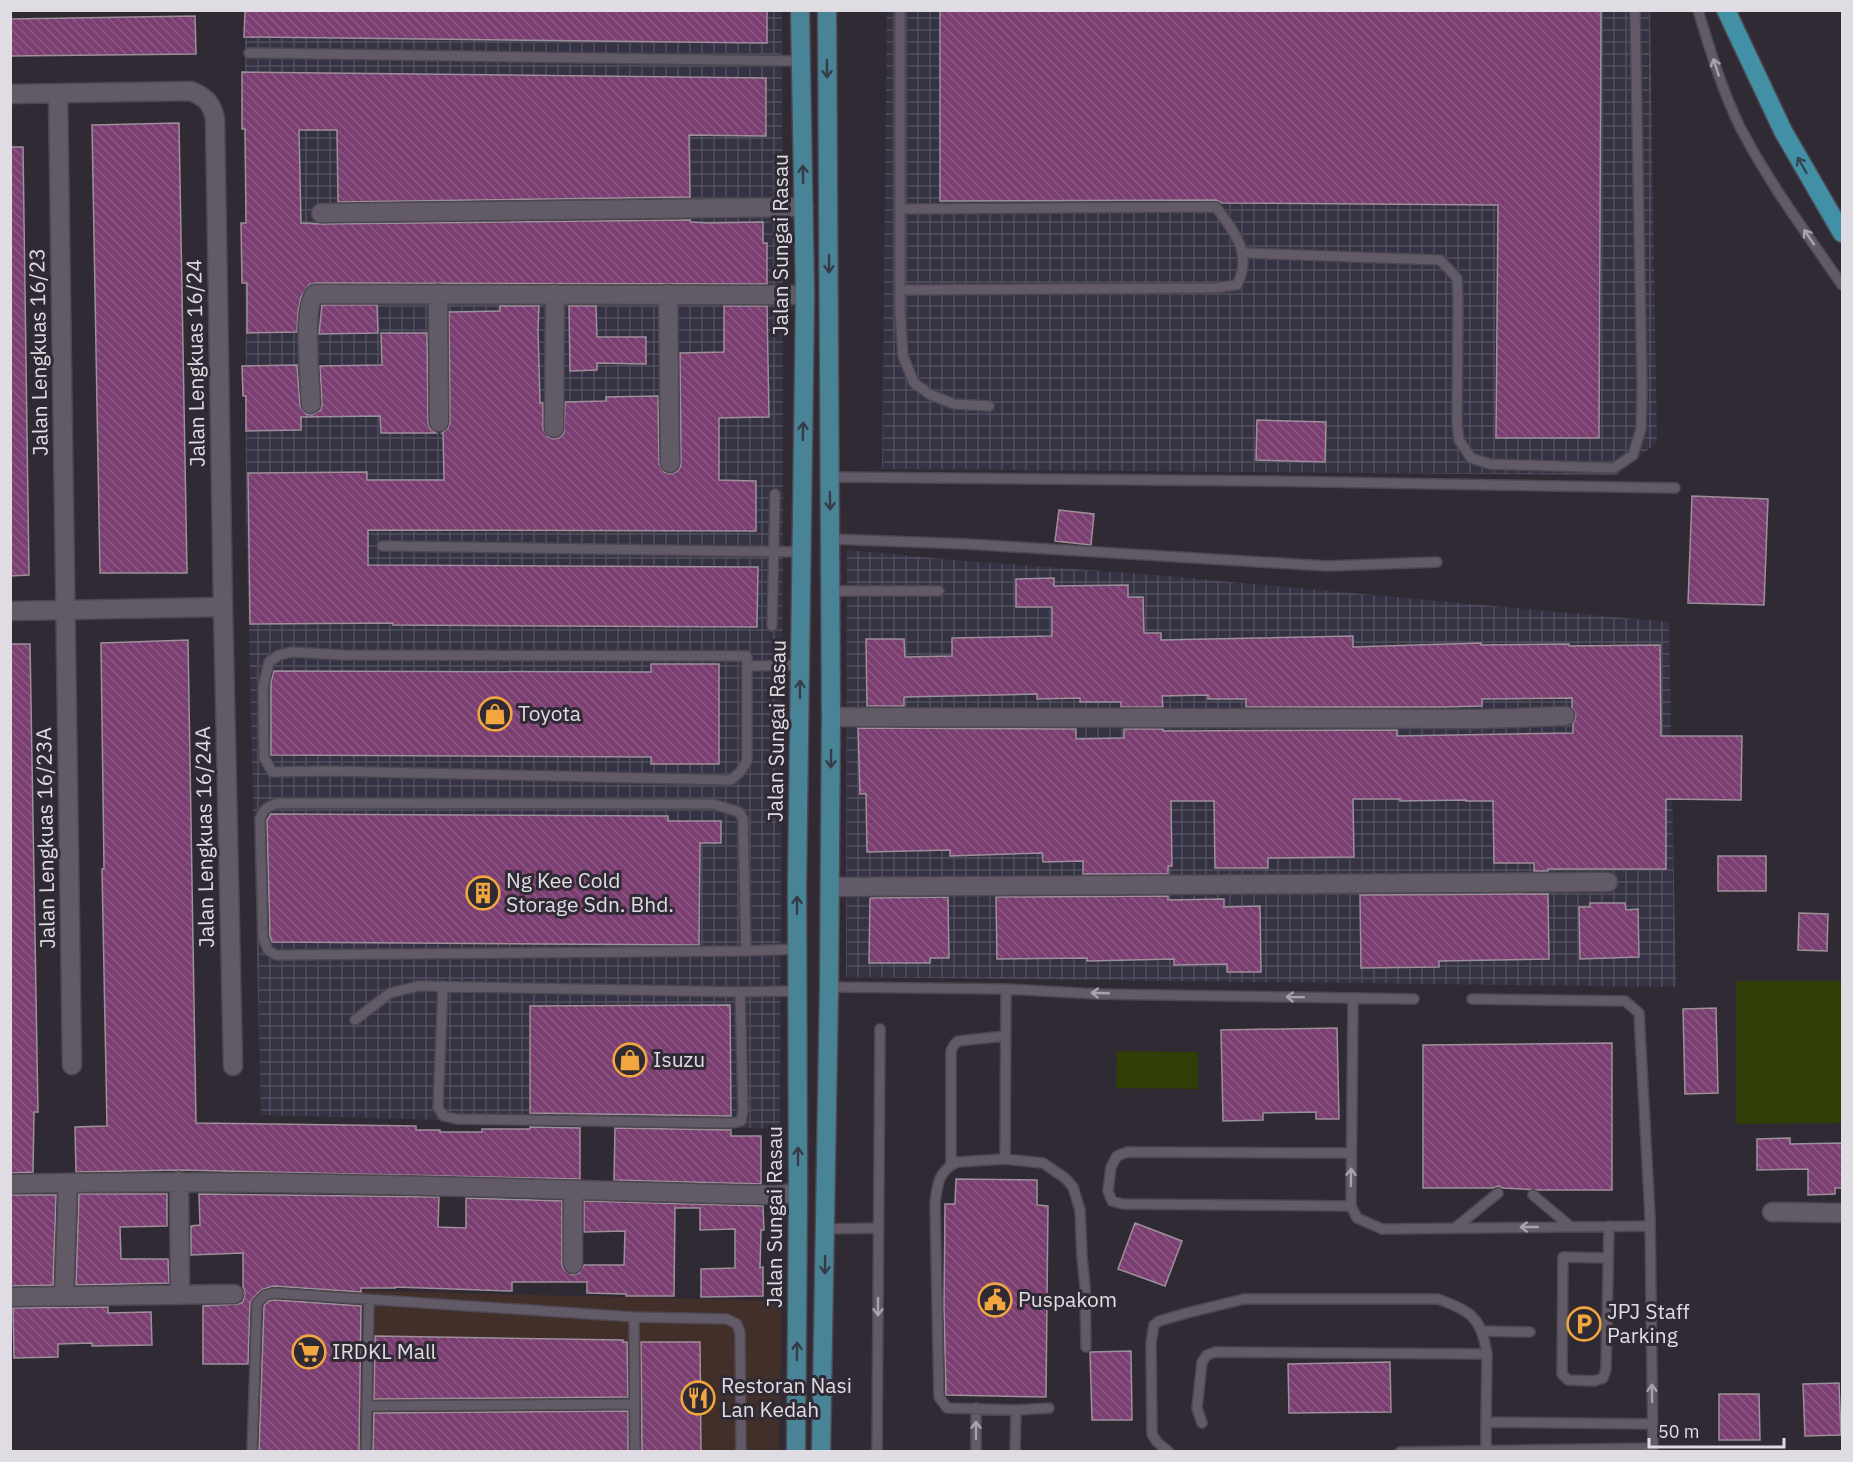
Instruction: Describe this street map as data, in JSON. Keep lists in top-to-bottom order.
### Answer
{
  "streets": {
    "main road": ["Jalan Sungai Rasau"],
    "street": [
      "Jalan Lengkuas 16/23",
      "Jalan Lengkuas 16/24",
      "Jalan Lengkuas 16/24A",
      "Jalan Lengkuas 16/23A"
    ]
  },
  "crossings": [
    ["Jalan Lengkuas 16/23", "Jalan Lengkuas 16/24"],
    ["Jalan Lengkuas 16/23", "Jalan Lengkuas 16/23A"],
    ["Jalan Lengkuas 16/24", "Jalan Lengkuas 16/24A"]
  ],
  "places": {
    "shop": ["Toyota", "Isuzu"],
    "building": ["Ng Kee Cold Storage Sdn. Bhd."],
    "public building": ["Puspakom"],
    "parking": ["JPJ Staff Parking"],
    "supermarket": ["IRDKL Mall"],
    "restaurant": ["Restoran Nasi Lan Kedah"]
  },
  "scale_bar": "50 m"
}
